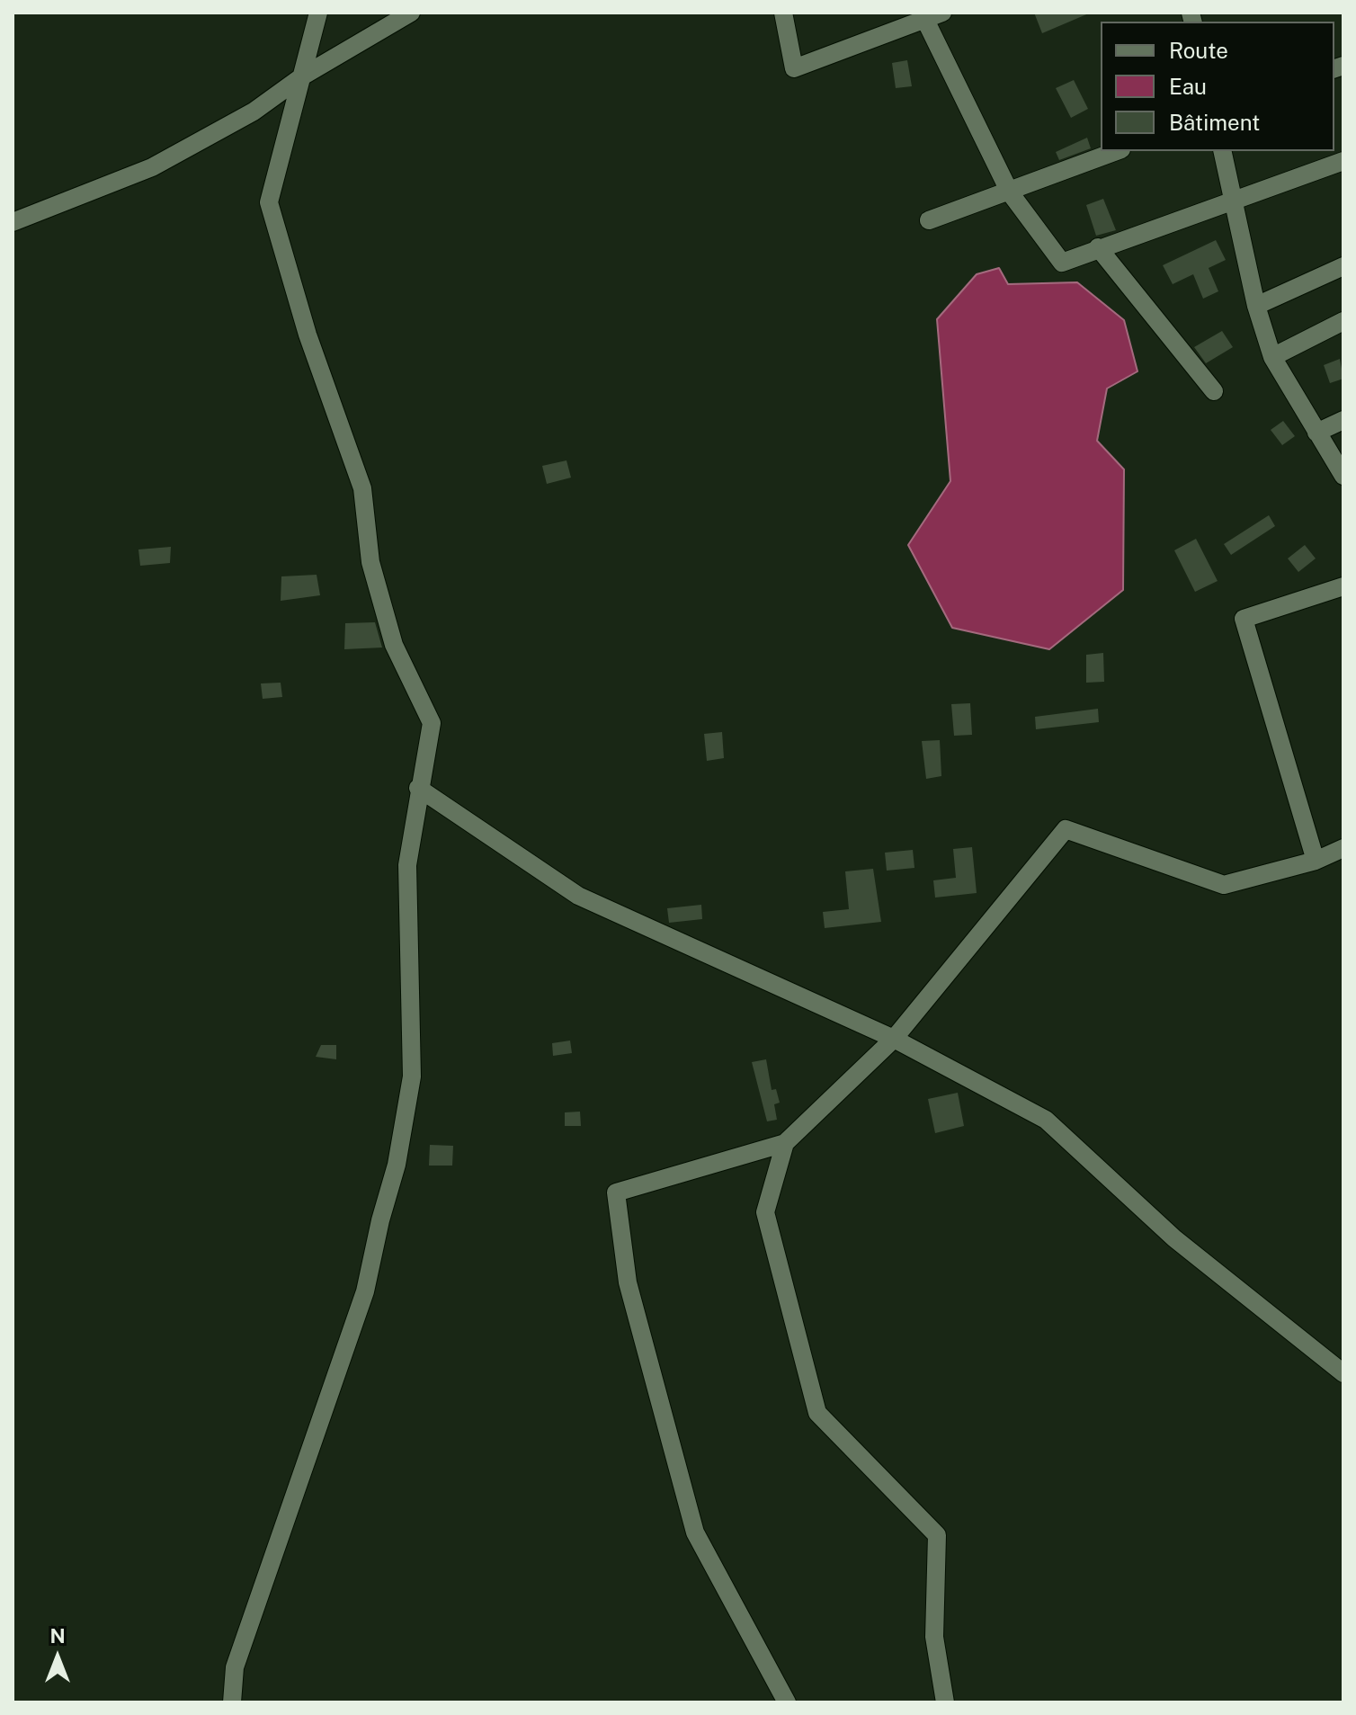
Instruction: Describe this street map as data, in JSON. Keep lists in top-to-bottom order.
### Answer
{
  "legend": ["Route", "Eau", "Bâtiment"],
  "north": "top"
}
